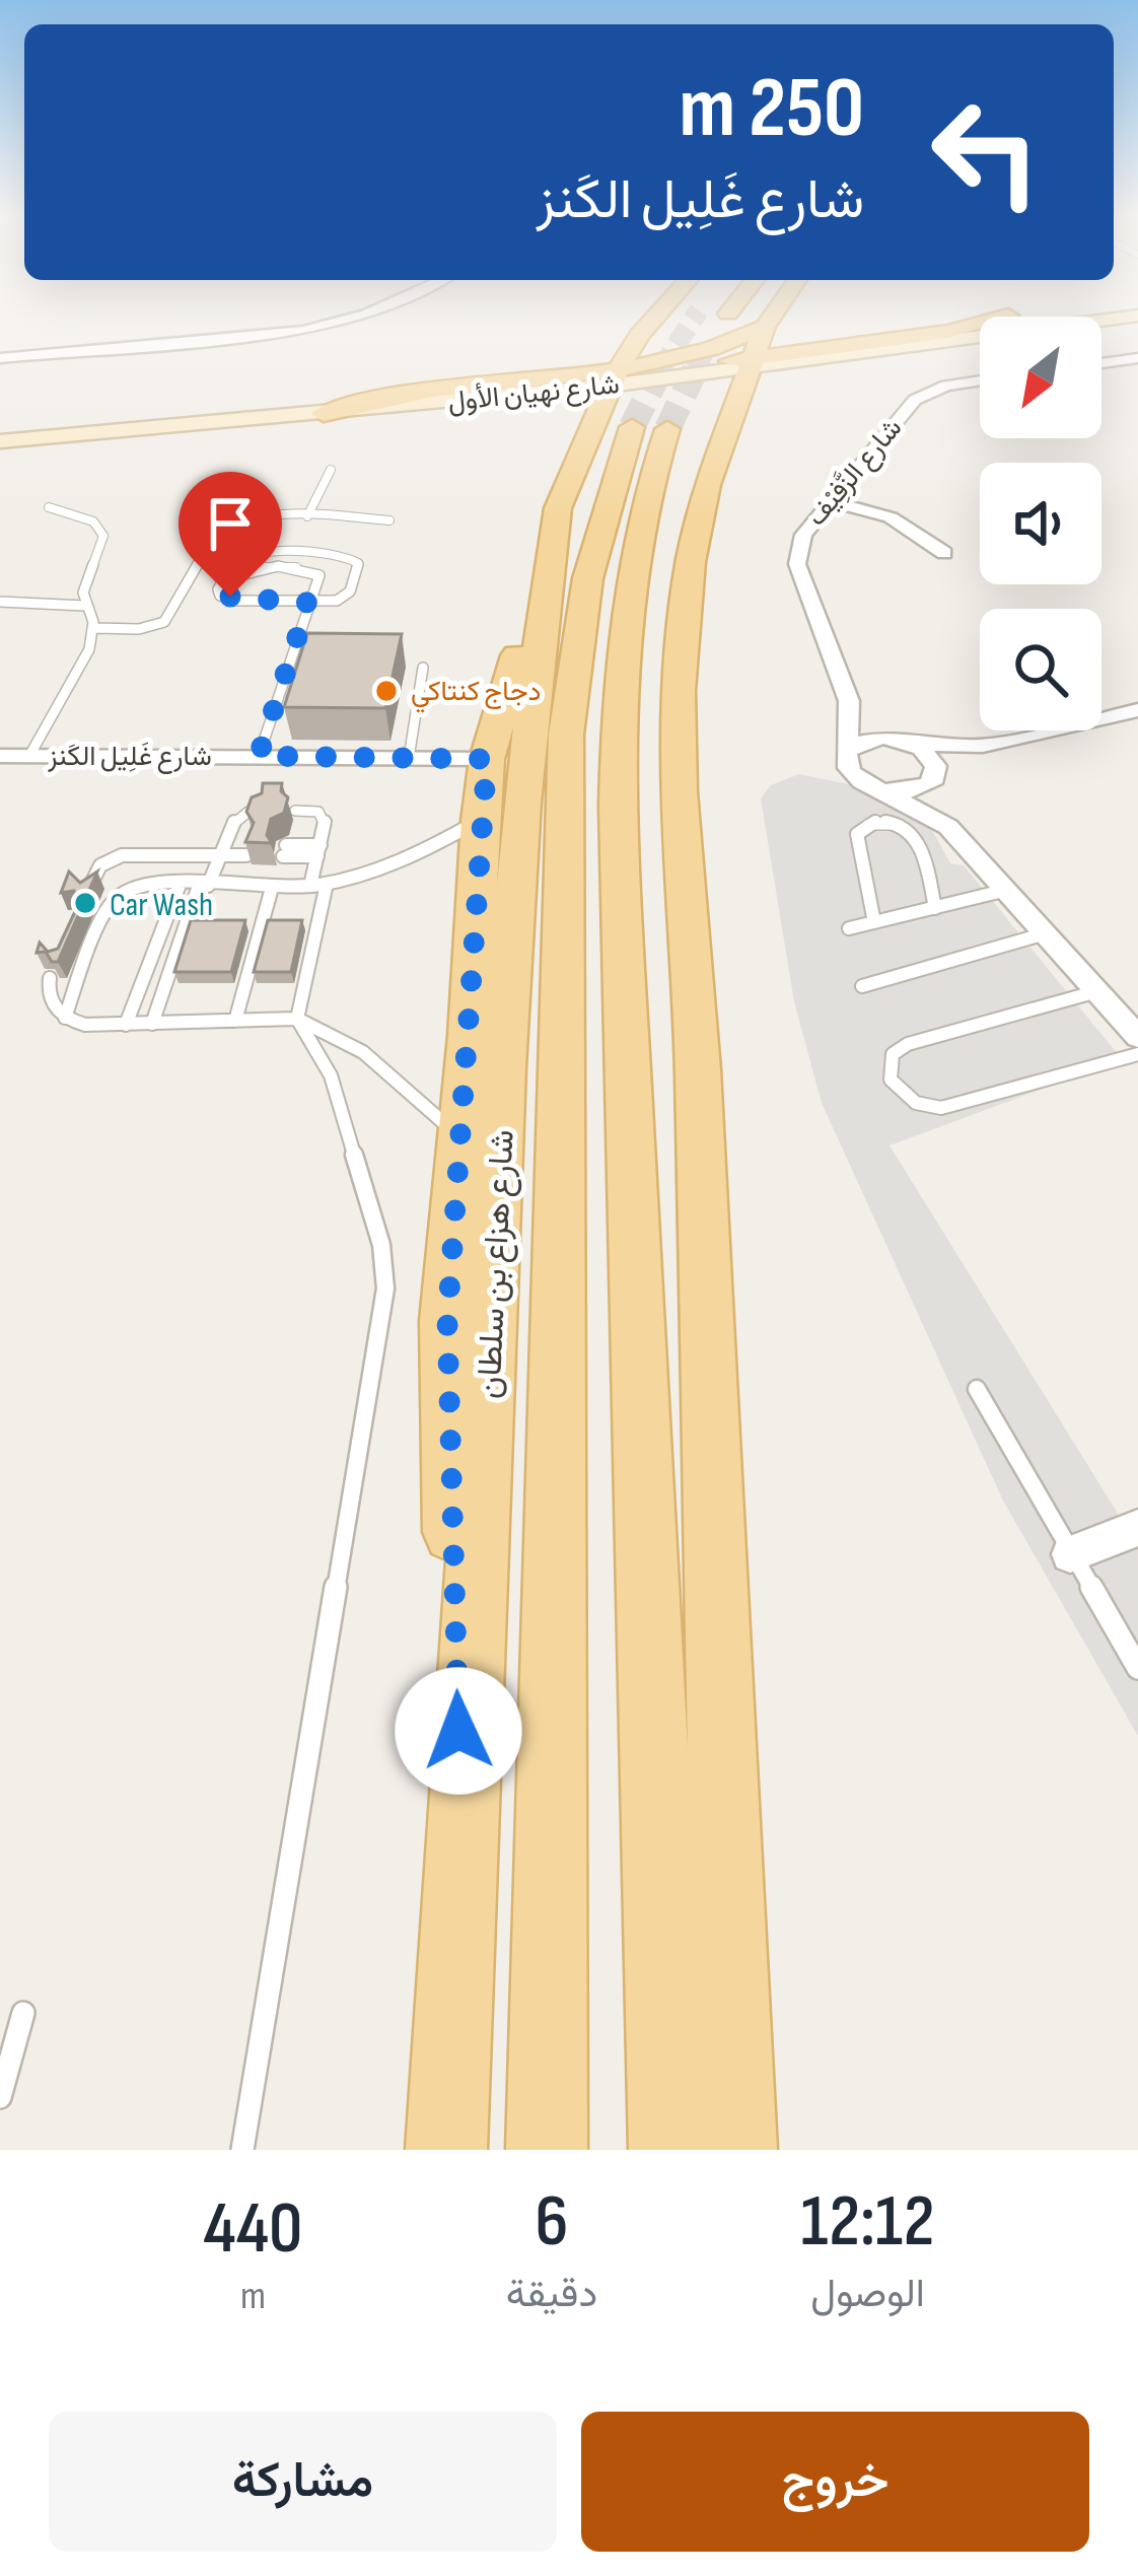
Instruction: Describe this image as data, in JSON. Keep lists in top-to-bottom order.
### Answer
{
  "streets": {
    "main road": ["شارع نهيان الأول", "شارع هزاع بن سلطان"],
    "street": ["شارع الزَّفِيْف", "شارع غَلِيل الكَنز"]
  },
  "crossings": [
    ["شارع نهيان الأول", "شارع هزاع بن سلطان"]
  ],
  "places": ["دجاج كنتاكي", "Car Wash"],
  "north": "bottom left",
  "page": {
    "turn": ["250 m", "شارع غَلِيل الكَنز"],
    "eta": [
      "12:12",
      "الوصول",
      "6",
      "دقيقة",
      "440",
      "m"
    ],
    "buttons": ["خروج", "مشاركة"]
  }
}
